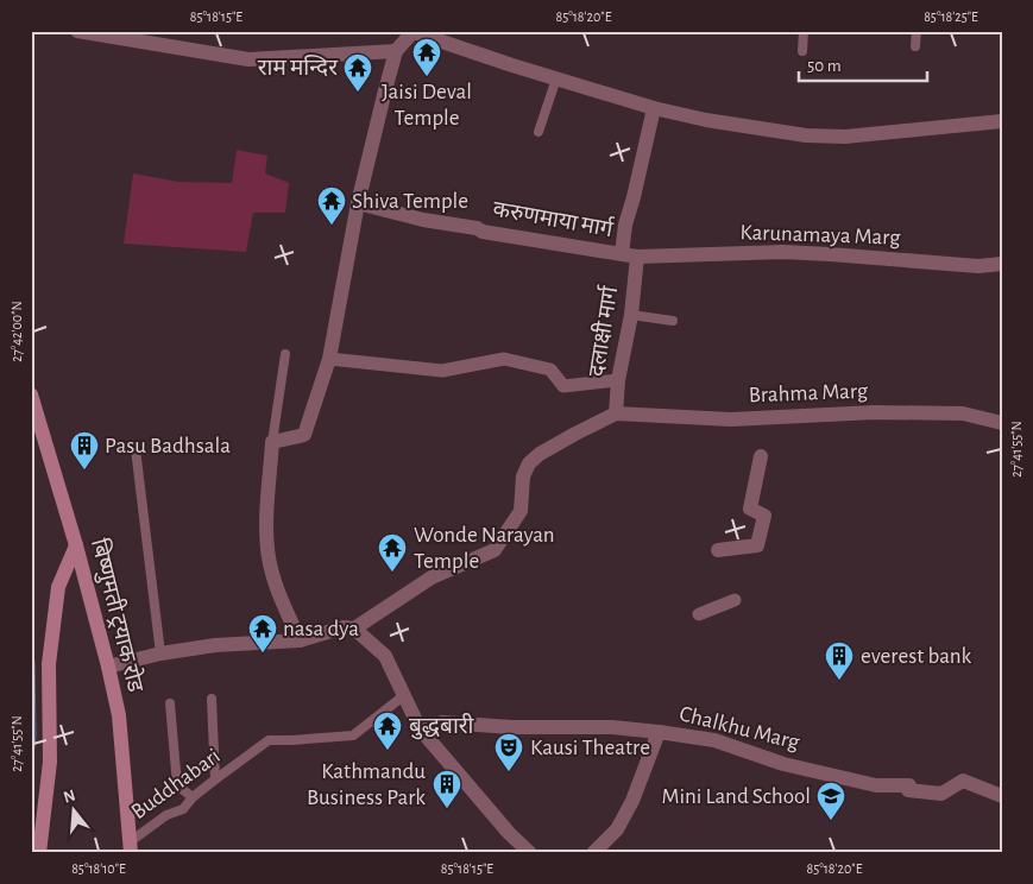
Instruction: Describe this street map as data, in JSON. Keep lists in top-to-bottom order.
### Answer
{
  "streets": {
    "main road": ["बिष्णुमती ट्रयाक रोड"],
    "street": [
      "करुणमाया मार्ग",
      "Karunamaya Marg",
      "दलाक्षी मार्ग",
      "Brahma Marg",
      "Chalkhu Marg"
    ],
    "lane": ["Buddhabari"]
  },
  "crossings": [
    ["करुणमाया मार्ग", "Karunamaya Marg"],
    ["करुणमाया मार्ग", "दलाक्षी मार्ग"],
    ["Karunamaya Marg", "दलाक्षी मार्ग"],
    ["दलाक्षी मार्ग", "Brahma Marg"],
    ["बिष्णुमती ट्रयाक रोड", "Buddhabari"]
  ],
  "places": {
    "temple": [
      "Jaisi Deval Temple",
      "राम मन्दिर",
      "Shiva Temple",
      "Wonde Narayan Temple",
      "nasa dya",
      "बुद्धबारी"
    ],
    "building": ["Pasu Badhsala", "everest bank", "Kathmandu Business Park"],
    "theatre": ["Kausi Theatre"],
    "school or university": ["Mini Land School"]
  },
  "scale_bar": "50 m",
  "north": "top",
  "coordinates": [
    "85°18'15\"E",
    "85°18'20\"E",
    "85°18'25\"E",
    "27°42'00\"N",
    "27°41'55\"N",
    "85°18'10\"E"
  ]
}
